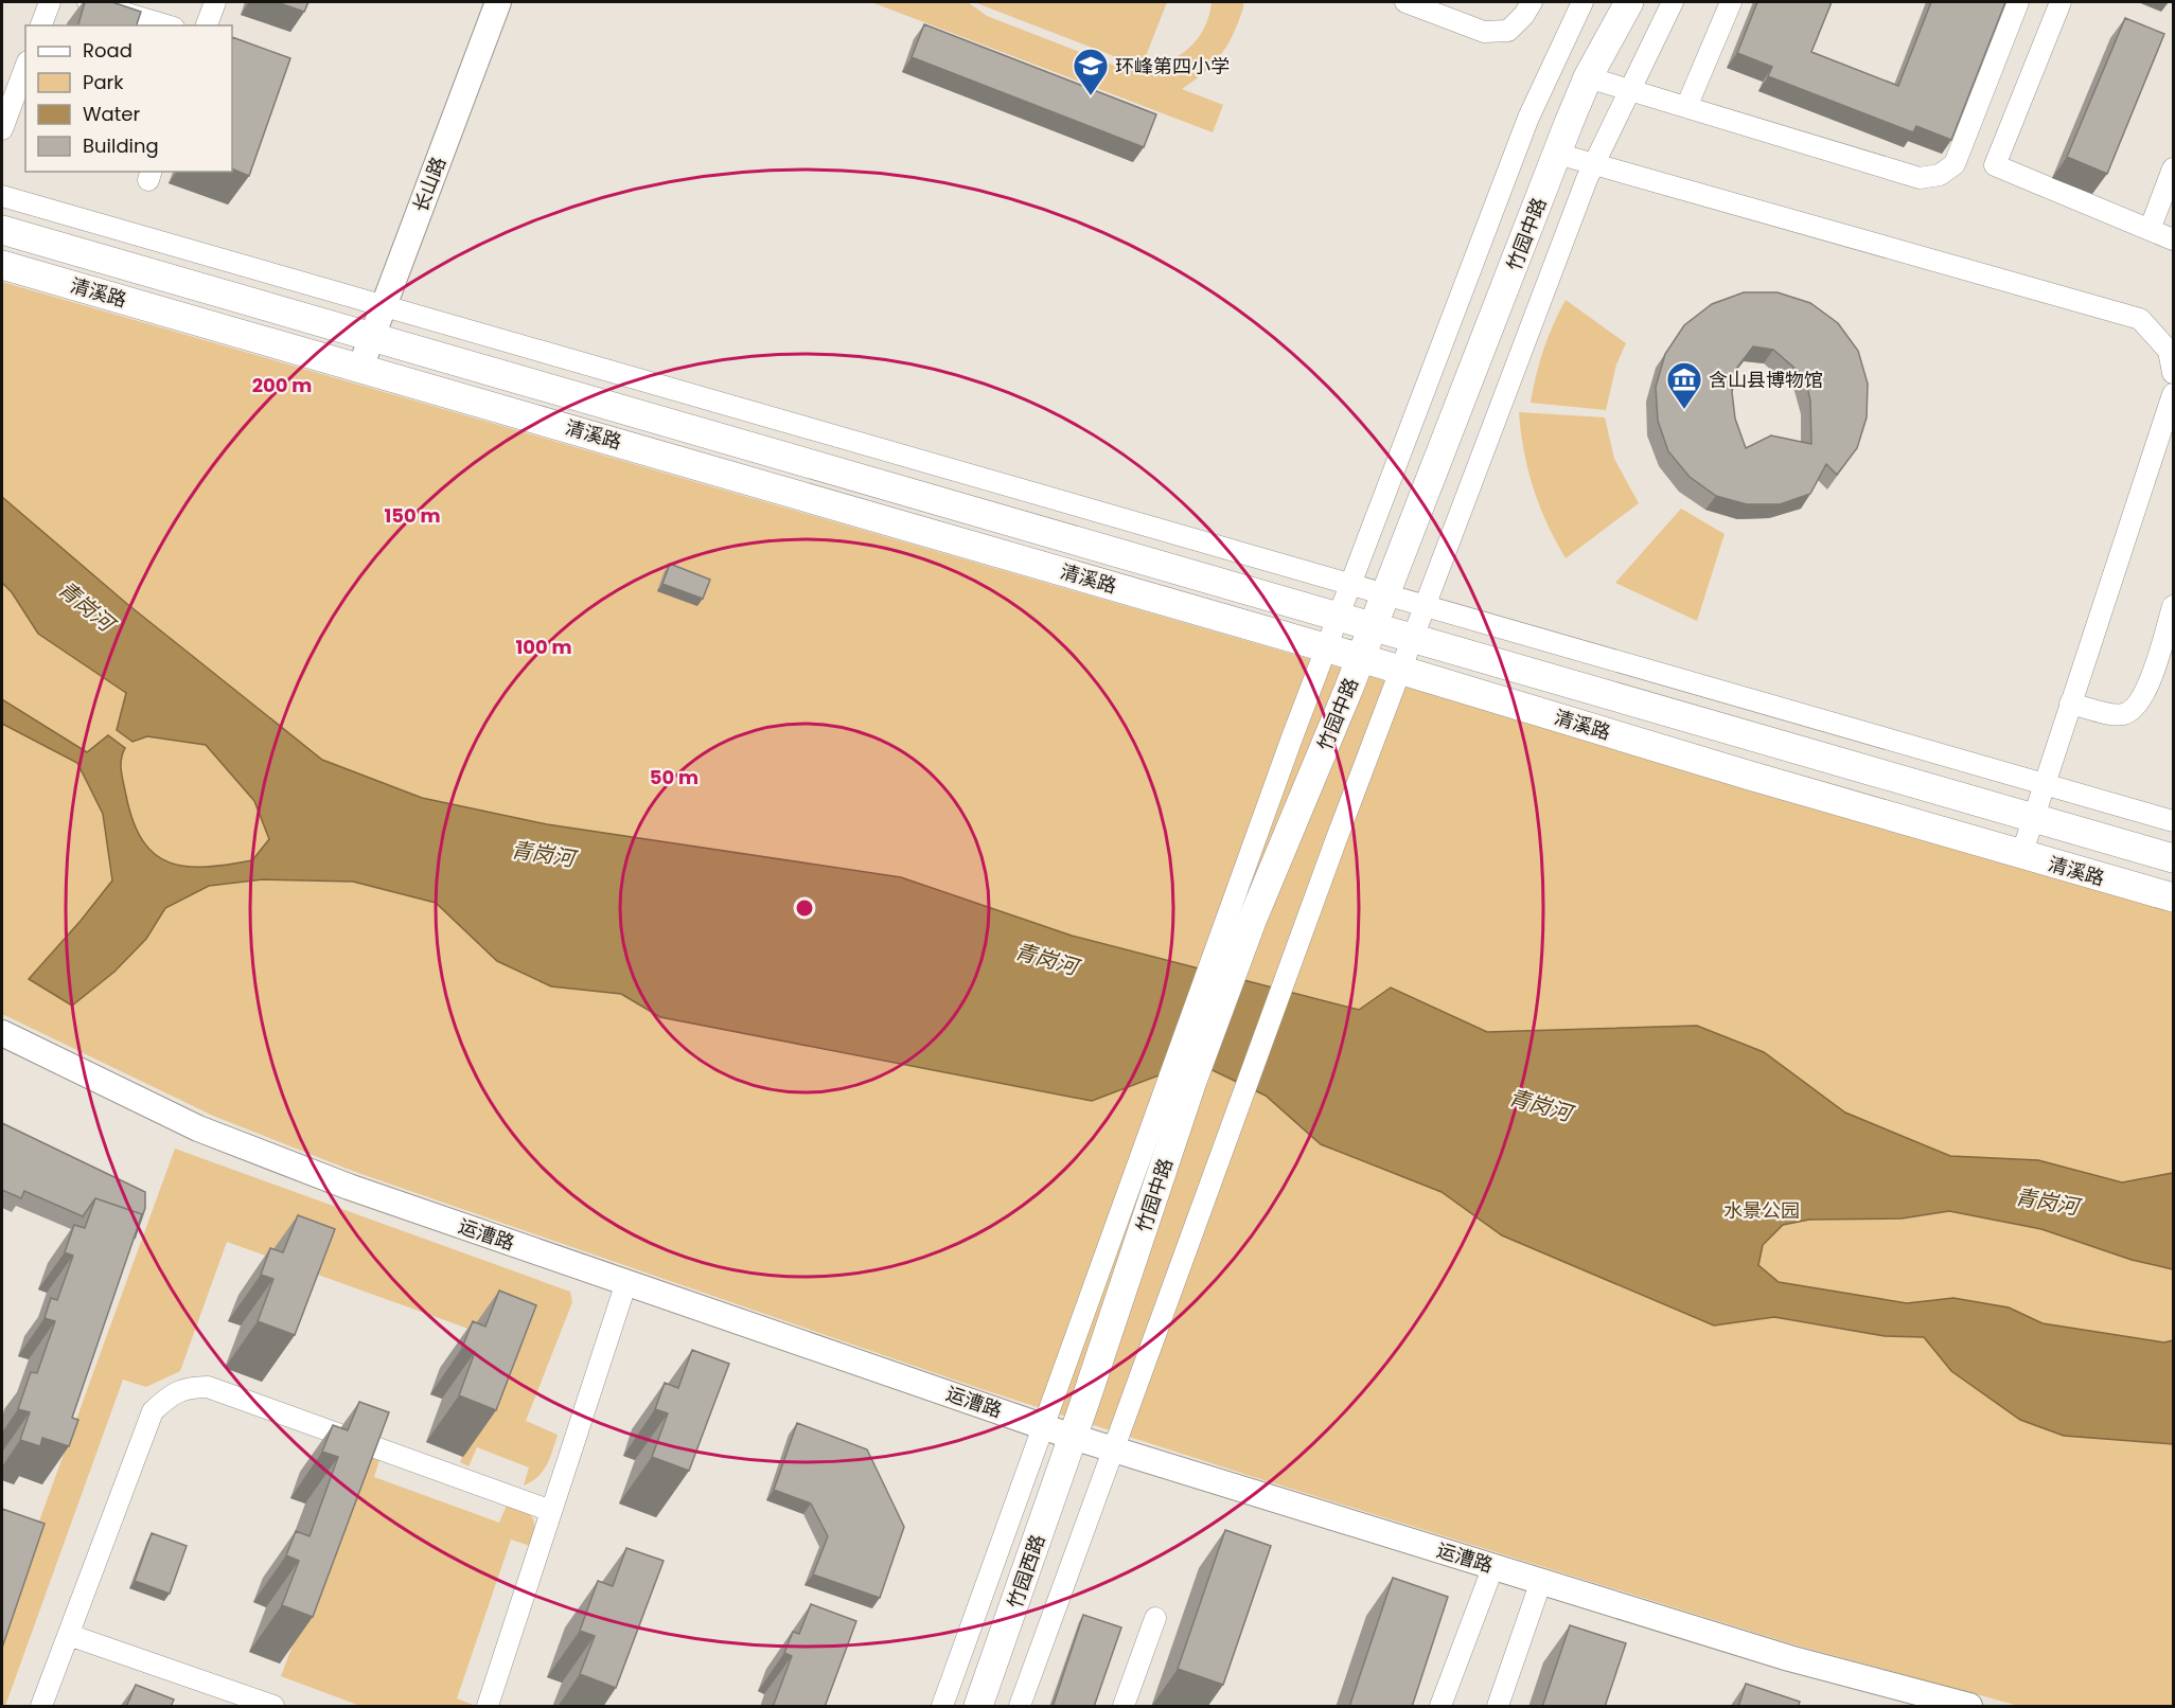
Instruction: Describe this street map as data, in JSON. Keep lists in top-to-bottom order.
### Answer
{
  "streets": {
    "main road": ["竹园中路", "清溪路", "竹园西路"],
    "street": ["长山路", "运漕路"]
  },
  "crossings": [
    ["长山路", "清溪路"],
    ["竹园中路", "清溪路"],
    ["竹园中路", "运漕路"],
    ["竹园中路", "竹园西路"],
    ["运漕路", "竹园西路"]
  ],
  "water": ["青岗河"],
  "parks": ["水景公园"],
  "places": {
    "school or university": ["环峰第四小学"],
    "museum": ["含山县博物馆"]
  },
  "legend": [
    "Road",
    "Park",
    "Water",
    "Building"
  ],
  "rings": [
    "200 m",
    "150 m",
    "100 m",
    "50 m"
  ]
}
